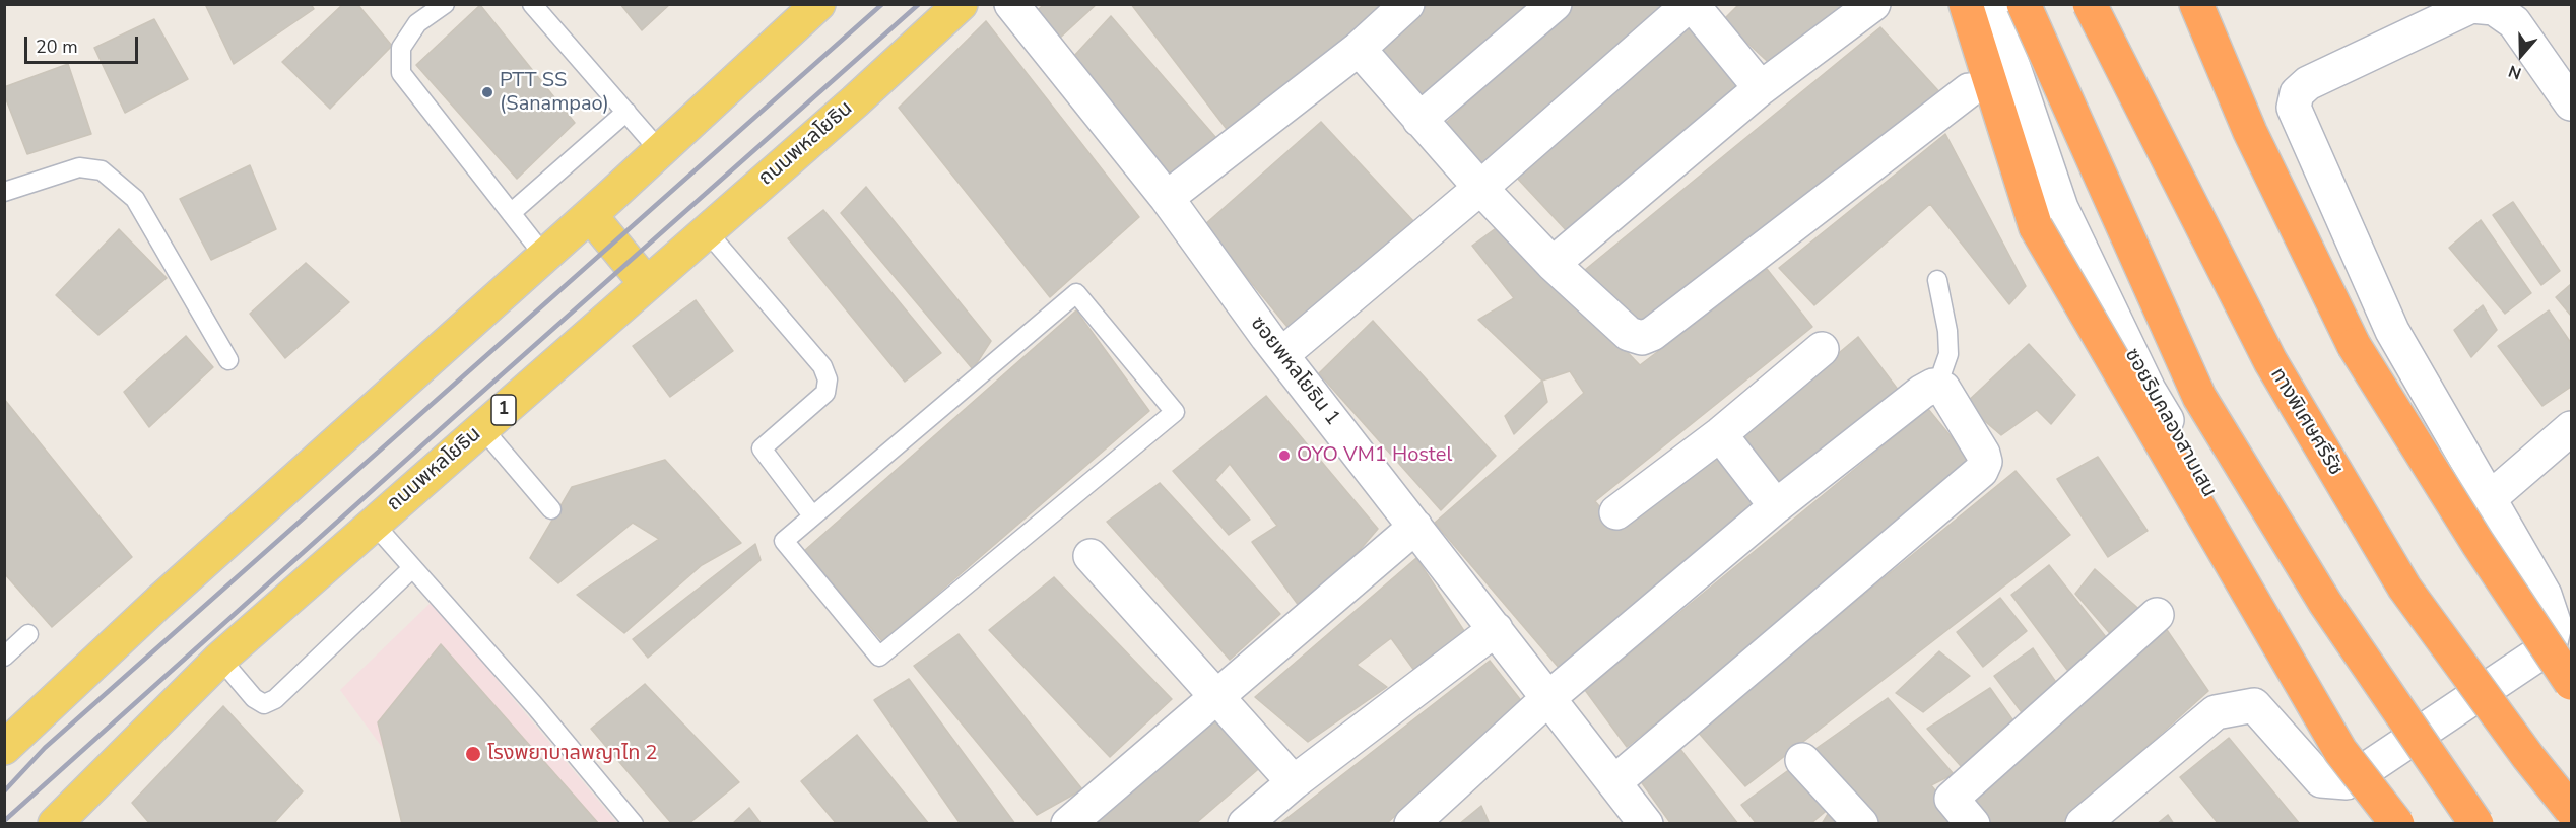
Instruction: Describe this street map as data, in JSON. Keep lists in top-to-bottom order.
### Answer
{
  "streets": {
    "highway": ["ทางพิเศษศรีรัช"],
    "main road": ["ถนนพหลโยธิน", "1"],
    "street": ["ซอยพหลโยธิน 1", "ซอยริมคลองสามเสน"]
  },
  "places": ["PTT SS (Sanampao)", "OYO VM1 Hostel", "โรงพยาบาลพญาไท 2"],
  "scale_bar": "20 m",
  "north": "bottom"
}
